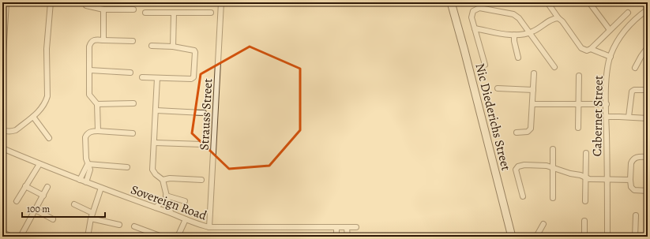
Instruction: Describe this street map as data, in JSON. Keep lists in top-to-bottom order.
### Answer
{
  "streets": {
    "street": [
      "Strauss Street",
      "Cabernet Street",
      "Nic Diederichs Street",
      "Sovereign Road"
    ]
  },
  "crossings": [
    ["Strauss Street", "Sovereign Road"]
  ],
  "scale_bar": "100 m"
}
